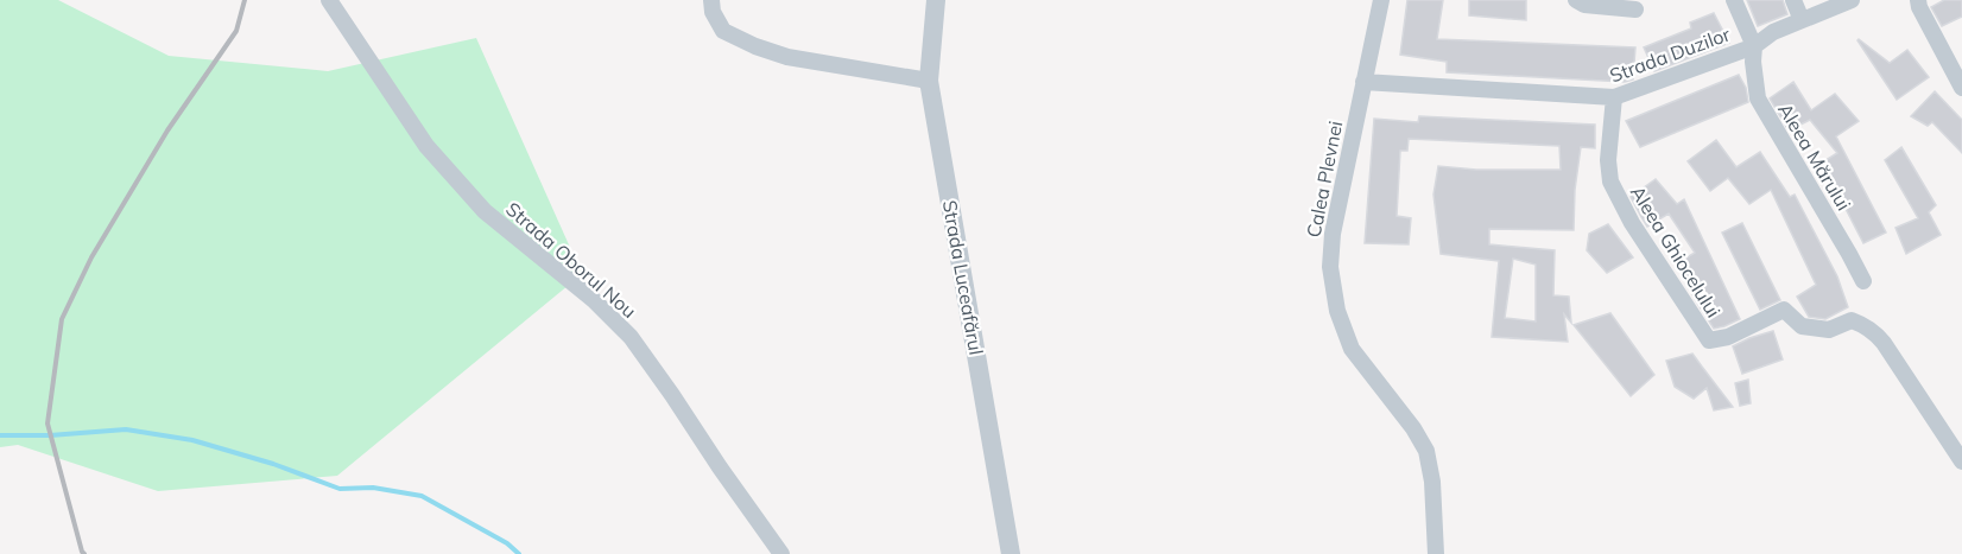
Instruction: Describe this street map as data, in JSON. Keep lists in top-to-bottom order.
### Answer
{
  "streets": {
    "street": [
      "Strada Duzilor",
      "Aleea Mărului",
      "Calea Plevnei",
      "Aleea Ghiocelului",
      "Strada Oborul Nou",
      "Strada Luceafărul"
    ]
  },
  "crossings": [
    ["Strada Duzilor", "Aleea Mărului"],
    ["Strada Duzilor", "Calea Plevnei"],
    ["Strada Duzilor", "Aleea Ghiocelului"]
  ]
}
